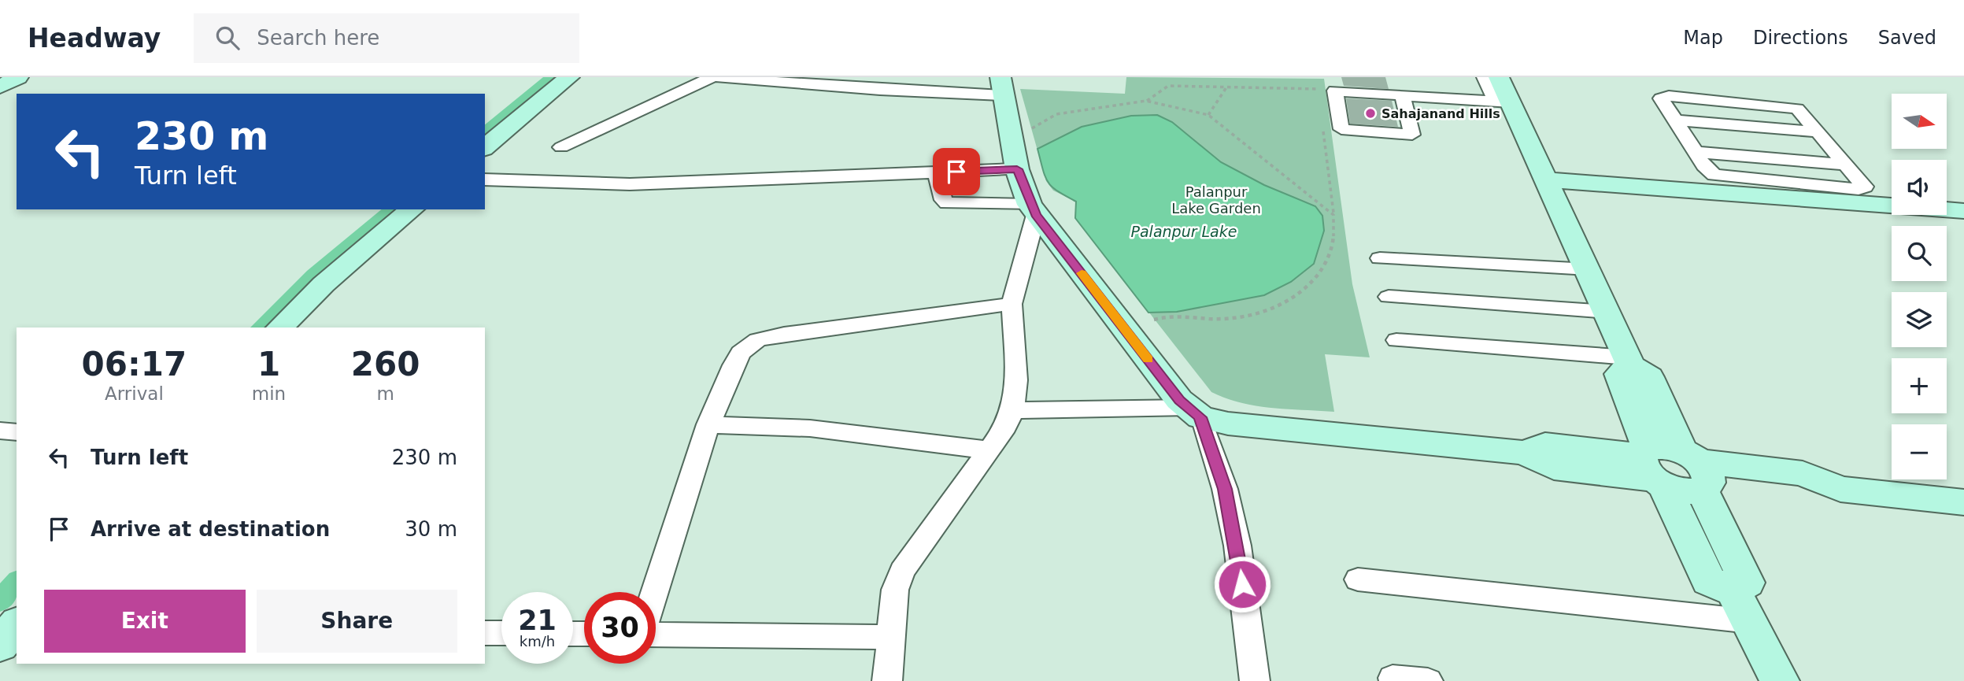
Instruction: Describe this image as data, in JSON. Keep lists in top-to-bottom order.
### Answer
{
  "water": ["Palanpur Lake"],
  "parks": ["Palanpur Lake Garden"],
  "places": ["Sahajanand Hills"],
  "north": "right",
  "page": {
    "header": "Headway",
    "search": "Search here",
    "nav": ["Map", "Directions", "Saved"],
    "map_buttons": ["+", "−"],
    "turn": ["230 m", "Turn left"],
    "eta": [
      "06:17",
      "Arrival",
      "1",
      "min",
      "260",
      "m"
    ],
    "list": [
      {
        "name": "Turn left",
        "value": "230 m"
      },
      {
        "name": "Arrive at destination",
        "value": "30 m"
      }
    ],
    "buttons": ["Exit", "Share"],
    "speed": "21 km/h",
    "limit": "30"
  }
}
